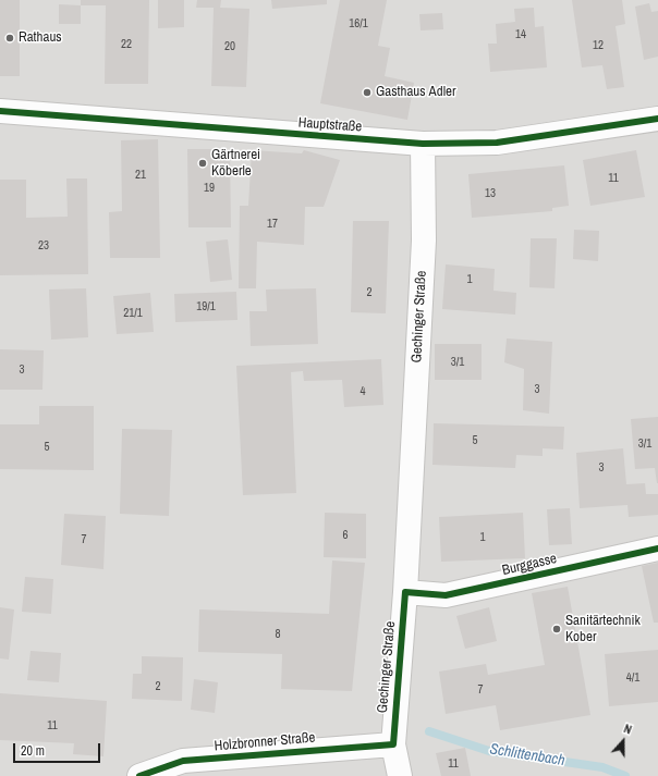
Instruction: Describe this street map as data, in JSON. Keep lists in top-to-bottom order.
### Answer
{
  "streets": {
    "street": [
      "Hauptstraße",
      "Gechinger Straße",
      "Burggasse",
      "Holzbronner Straße"
    ]
  },
  "crossings": [
    ["Hauptstraße", "Gechinger Straße"],
    ["Gechinger Straße", "Burggasse"],
    ["Gechinger Straße", "Holzbronner Straße"]
  ],
  "water": ["Schlittenbach"],
  "places": [
    "Rathaus",
    "Gasthaus Adler",
    "Gärtnerei Köberle",
    "Sanitärtechnik Kober"
  ],
  "house_numbers": [
    "16/1",
    "14",
    "22",
    "12",
    "20",
    "21",
    "11",
    "19",
    "13",
    "17",
    "23",
    "1",
    "2",
    "19/1",
    "21/1",
    "3/1",
    "3",
    "3",
    "4",
    "5",
    "3/1",
    "5",
    "3",
    "6",
    "1",
    "7",
    "8",
    "4/1",
    "2",
    "7",
    "11",
    "11"
  ],
  "scale_bar": "20 m",
  "north": "top"
}
